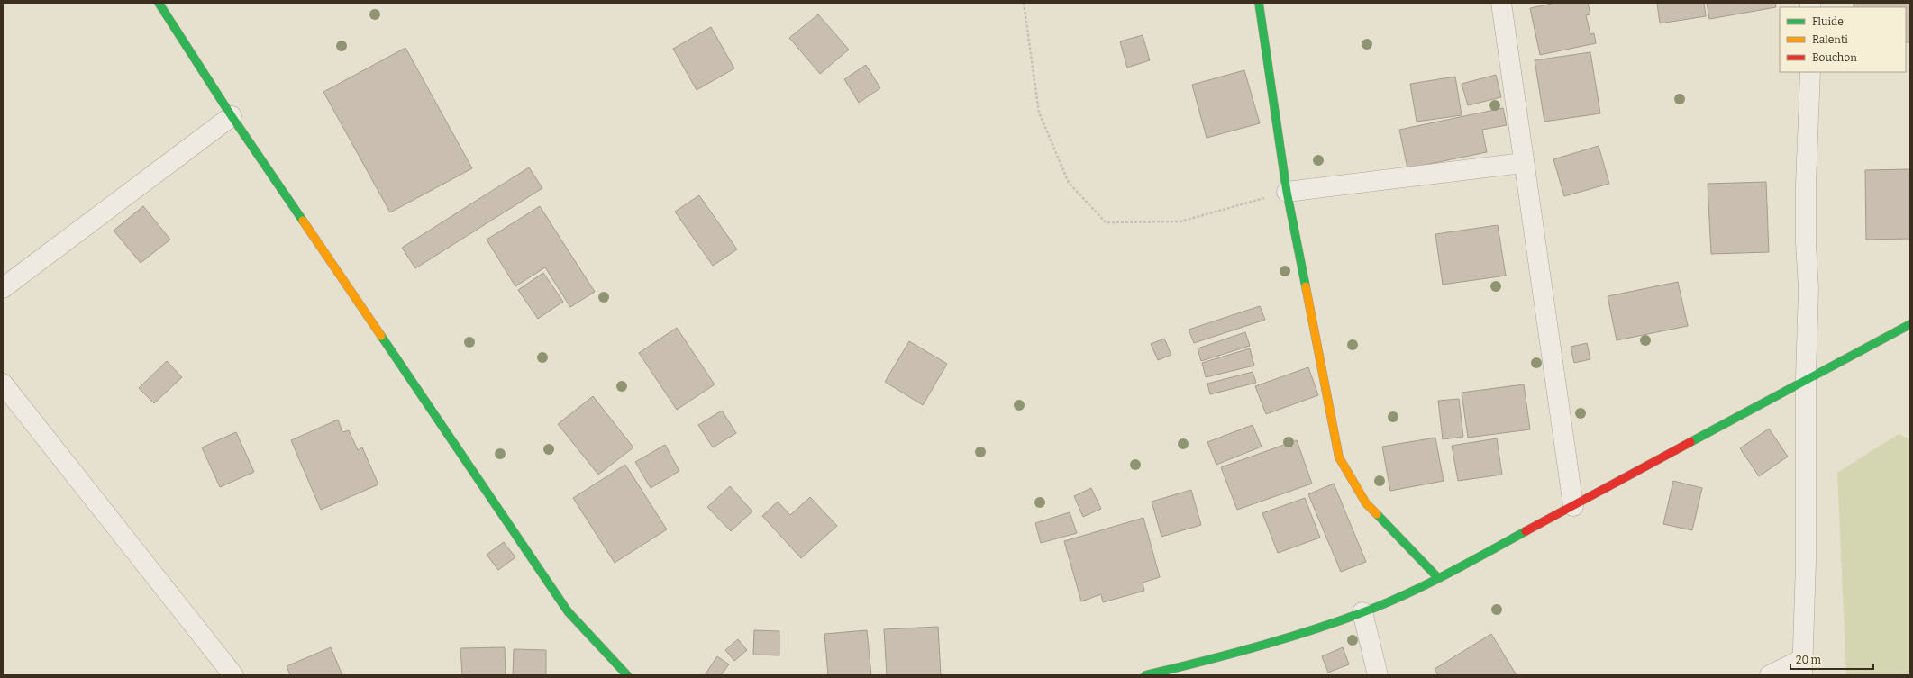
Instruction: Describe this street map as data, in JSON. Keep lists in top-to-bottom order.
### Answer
{
  "legend": ["Fluide", "Ralenti", "Bouchon"],
  "scale_bar": "20 m"
}
